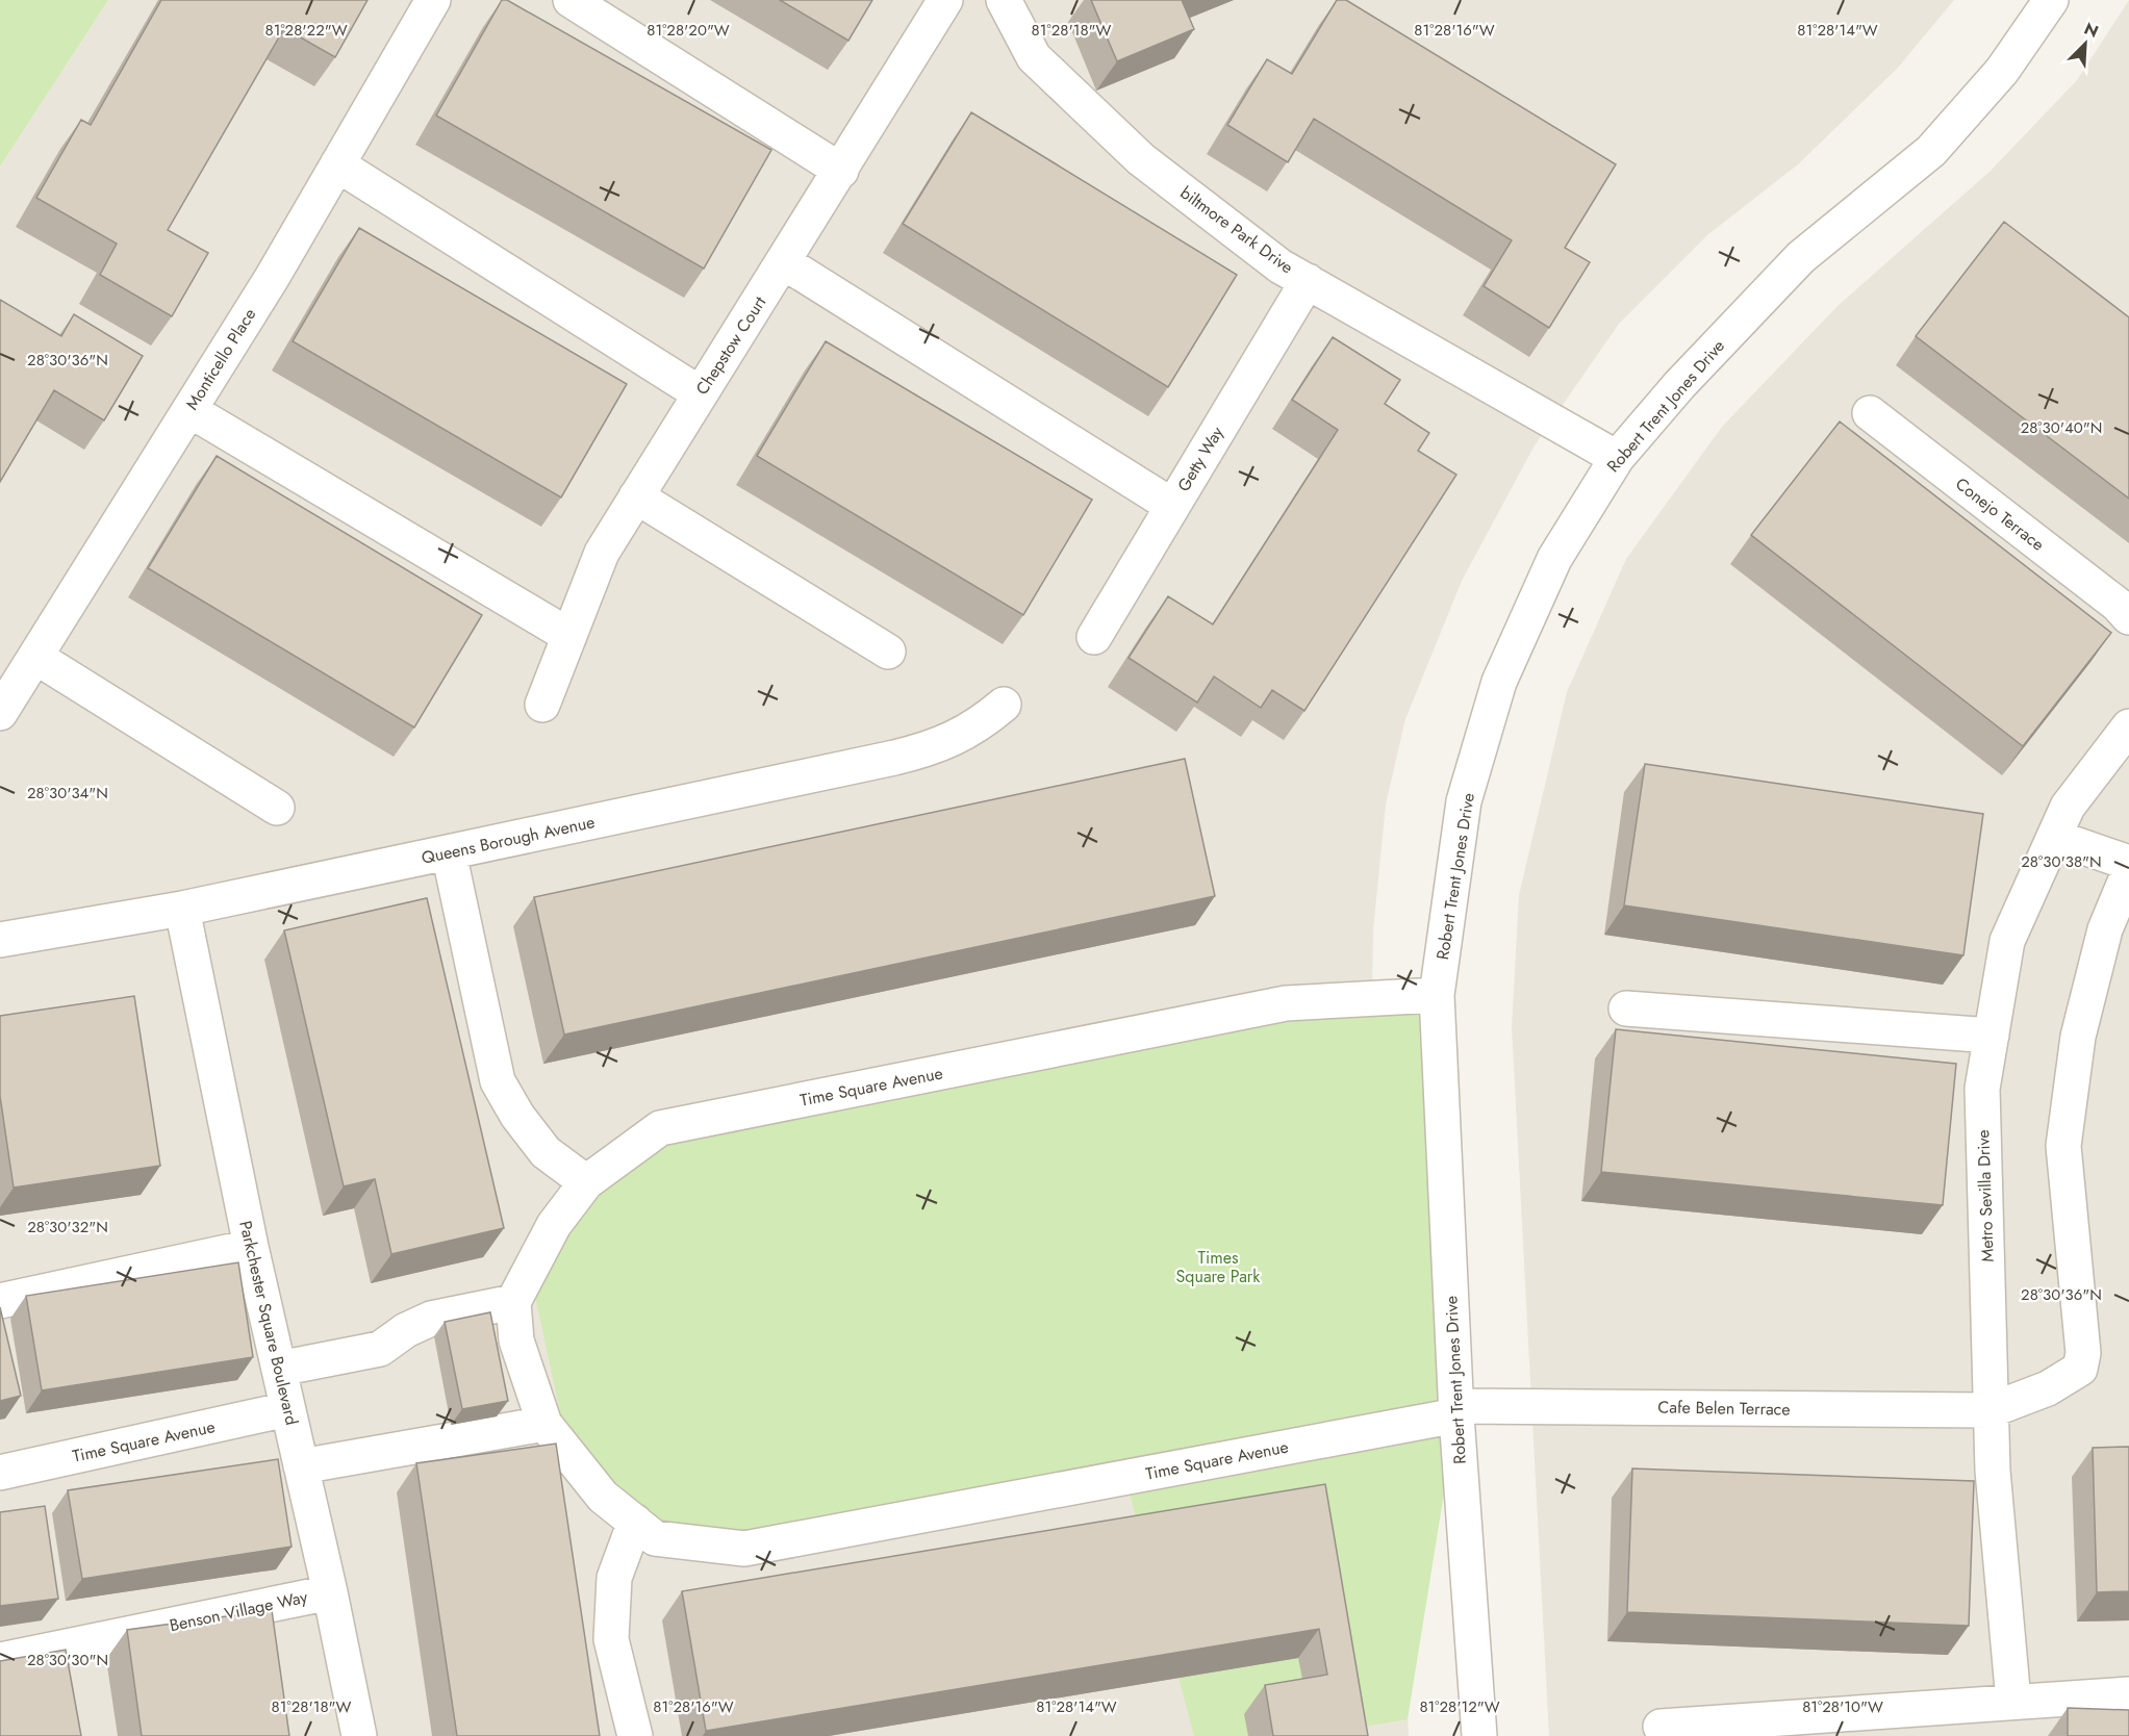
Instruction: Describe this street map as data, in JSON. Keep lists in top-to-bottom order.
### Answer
{
  "streets": {
    "street": [
      "biltmore Park Drive",
      "Chepstow Court",
      "Monticello Place",
      "Robert Trent Jones Drive",
      "Getty Way",
      "Conejo Terrace",
      "Queens Borough Avenue",
      "Time Square Avenue",
      "Metro Sevilla Drive",
      "Parkchester Square Boulevard",
      "Cafe Belen Terrace",
      "Benson Village Way"
    ]
  },
  "crossings": [
    ["biltmore Park Drive", "Robert Trent Jones Drive"],
    ["biltmore Park Drive", "Getty Way"],
    ["Robert Trent Jones Drive", "Time Square Avenue"],
    ["Robert Trent Jones Drive", "Cafe Belen Terrace"],
    ["Queens Borough Avenue", "Parkchester Square Boulevard"],
    ["Time Square Avenue", "Parkchester Square Boulevard"],
    ["Time Square Avenue", "Cafe Belen Terrace"],
    ["Metro Sevilla Drive", "Cafe Belen Terrace"],
    ["Parkchester Square Boulevard", "Benson Village Way"]
  ],
  "parks": ["Times Square Park"],
  "north": "top right",
  "coordinates": [
    "81°28'22\"W",
    "81°28'20\"W",
    "81°28'18\"W",
    "81°28'16\"W",
    "81°28'14\"W",
    "28°30'36\"N",
    "28°30'40\"N",
    "28°30'34\"N",
    "28°30'38\"N",
    "28°30'32\"N",
    "28°30'30\"N",
    "81°28'12\"W",
    "81°28'10\"W"
  ]
}
